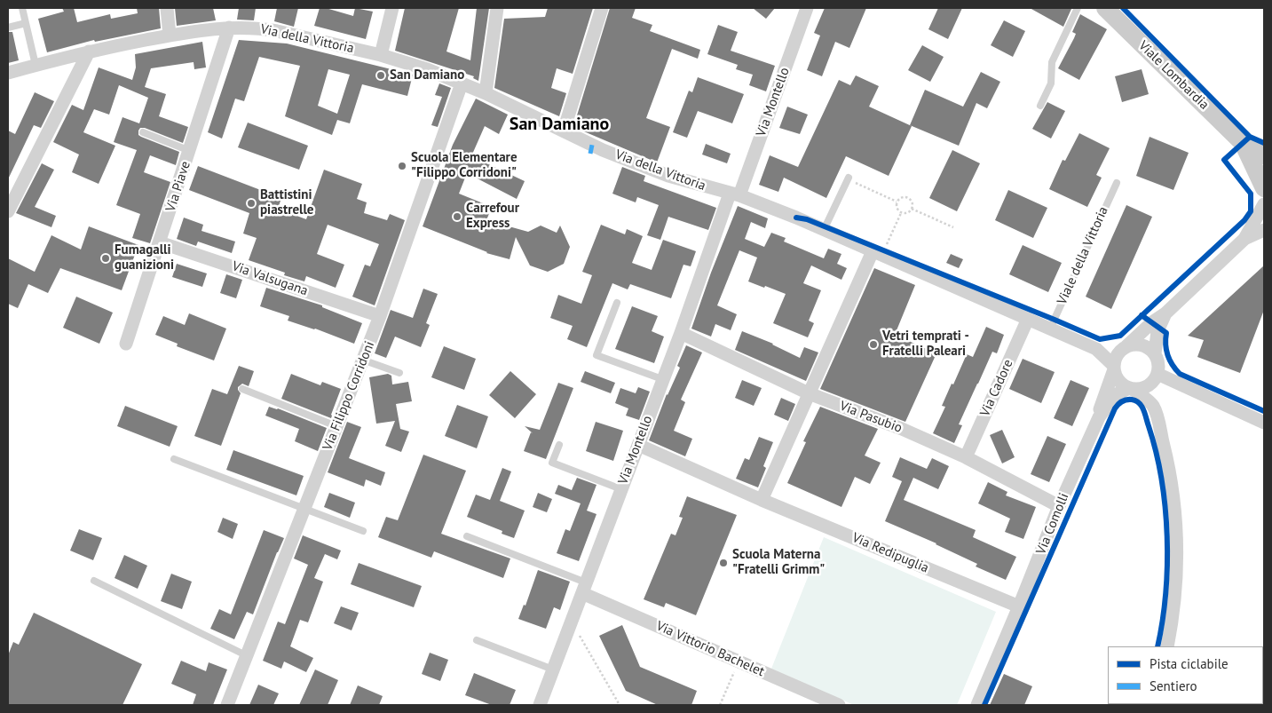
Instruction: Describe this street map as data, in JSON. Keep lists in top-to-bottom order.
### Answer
{
  "streets": {
    "main road": ["Viale Lombardia"],
    "street": [
      "Via della Vittoria",
      "Via Montello",
      "Via Piave",
      "Via Valsugana",
      "Via Cadore",
      "Via Filippo Corridoni",
      "Via Pasubio",
      "Via Comolli",
      "Via Redipuglia",
      "Via Vittorio Bachelet"
    ],
    "lane": ["Viale della Vittoria"]
  },
  "crossings": [
    ["Via della Vittoria", "Via Montello"],
    ["Via della Vittoria", "Via Piave"],
    ["Via della Vittoria", "Via Filippo Corridoni"],
    ["Via Montello", "Via Pasubio"],
    ["Via Montello", "Via Redipuglia"],
    ["Via Montello", "Via Vittorio Bachelet"],
    ["Via Piave", "Via Valsugana"],
    ["Via Valsugana", "Via Filippo Corridoni"],
    ["Via Cadore", "Via Pasubio"],
    ["Via Pasubio", "Via Comolli"],
    ["Via Comolli", "Via Redipuglia"]
  ],
  "districts": ["San Damiano"],
  "places": [
    "San Damiano",
    "Scuola Elementare \"Filippo Corridoni\"",
    "Battistini piastrelle",
    "Carrefour Express",
    "Fumagalli guanizioni",
    "Vetri temprati - Fratelli Paleari",
    "Scuola Materna \"Fratelli Grimm\""
  ],
  "legend": ["Pista ciclabile", "Sentiero"]
}
